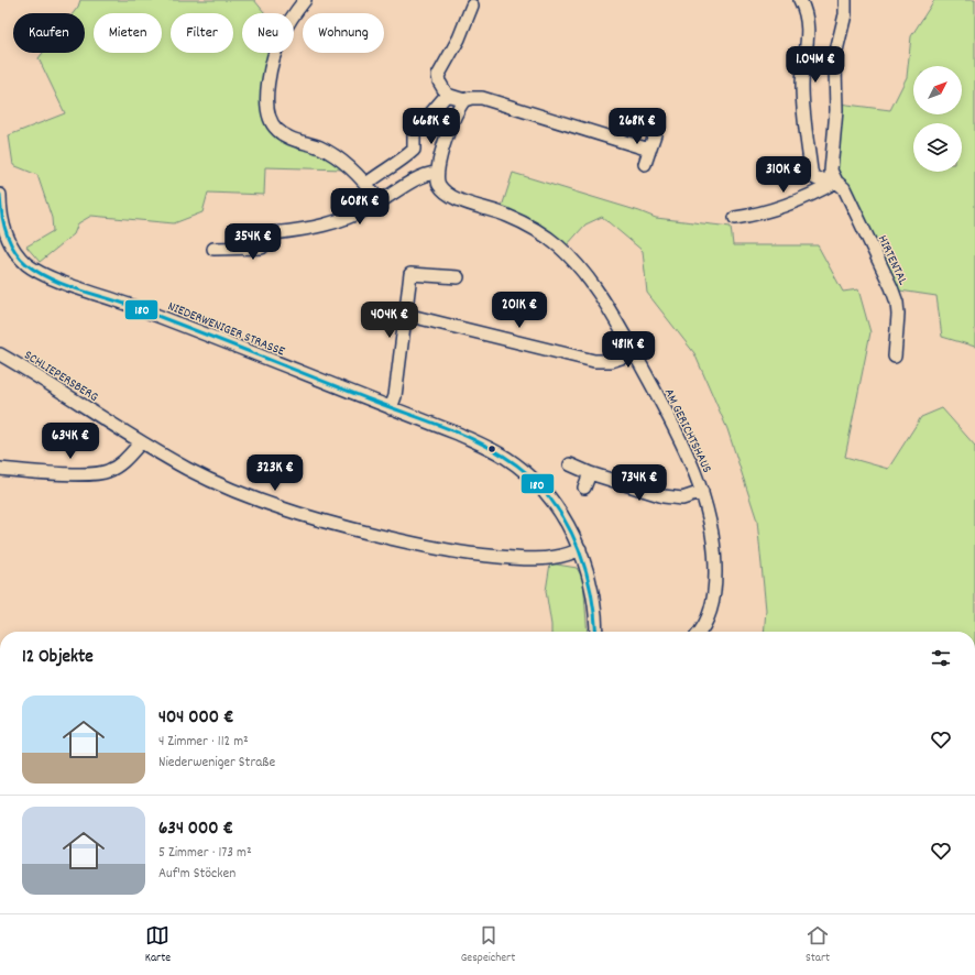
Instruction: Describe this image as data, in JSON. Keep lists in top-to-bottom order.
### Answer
{
  "streets": {
    "street": [
      "HIRTENTAL",
      "NIEDERWENIGER STRASSE",
      "SCHLIEPERSBERG",
      "AM GERICHTSHAUS"
    ]
  },
  "crossings": [
    ["NIEDERWENIGER STRASSE", "SCHLIEPERSBERG"]
  ],
  "lines": ["transit line 180"],
  "north": "top right",
  "page": {
    "chip": [
      "Kaufen",
      "Mieten",
      "Filter",
      "Neu",
      "Wohnung"
    ],
    "price": [
      "1.04M €",
      "668K €",
      "268K €",
      "310K €",
      "608K €",
      "354K €",
      "201K €",
      "404K €",
      "481K €",
      "634K €",
      "323K €",
      "734K €"
    ],
    "heading": "12 Objekte",
    "list": [
      {
        "name": "404 000 €",
        "note": "4 Zimmer · 112 m² · Niederweniger Straße"
      },
      {
        "name": "634 000 €",
        "note": "5 Zimmer · 173 m² · Auf'm Stöcken"
      }
    ],
    "tabs": ["Karte", "Gespeichert", "Start"]
  }
}
